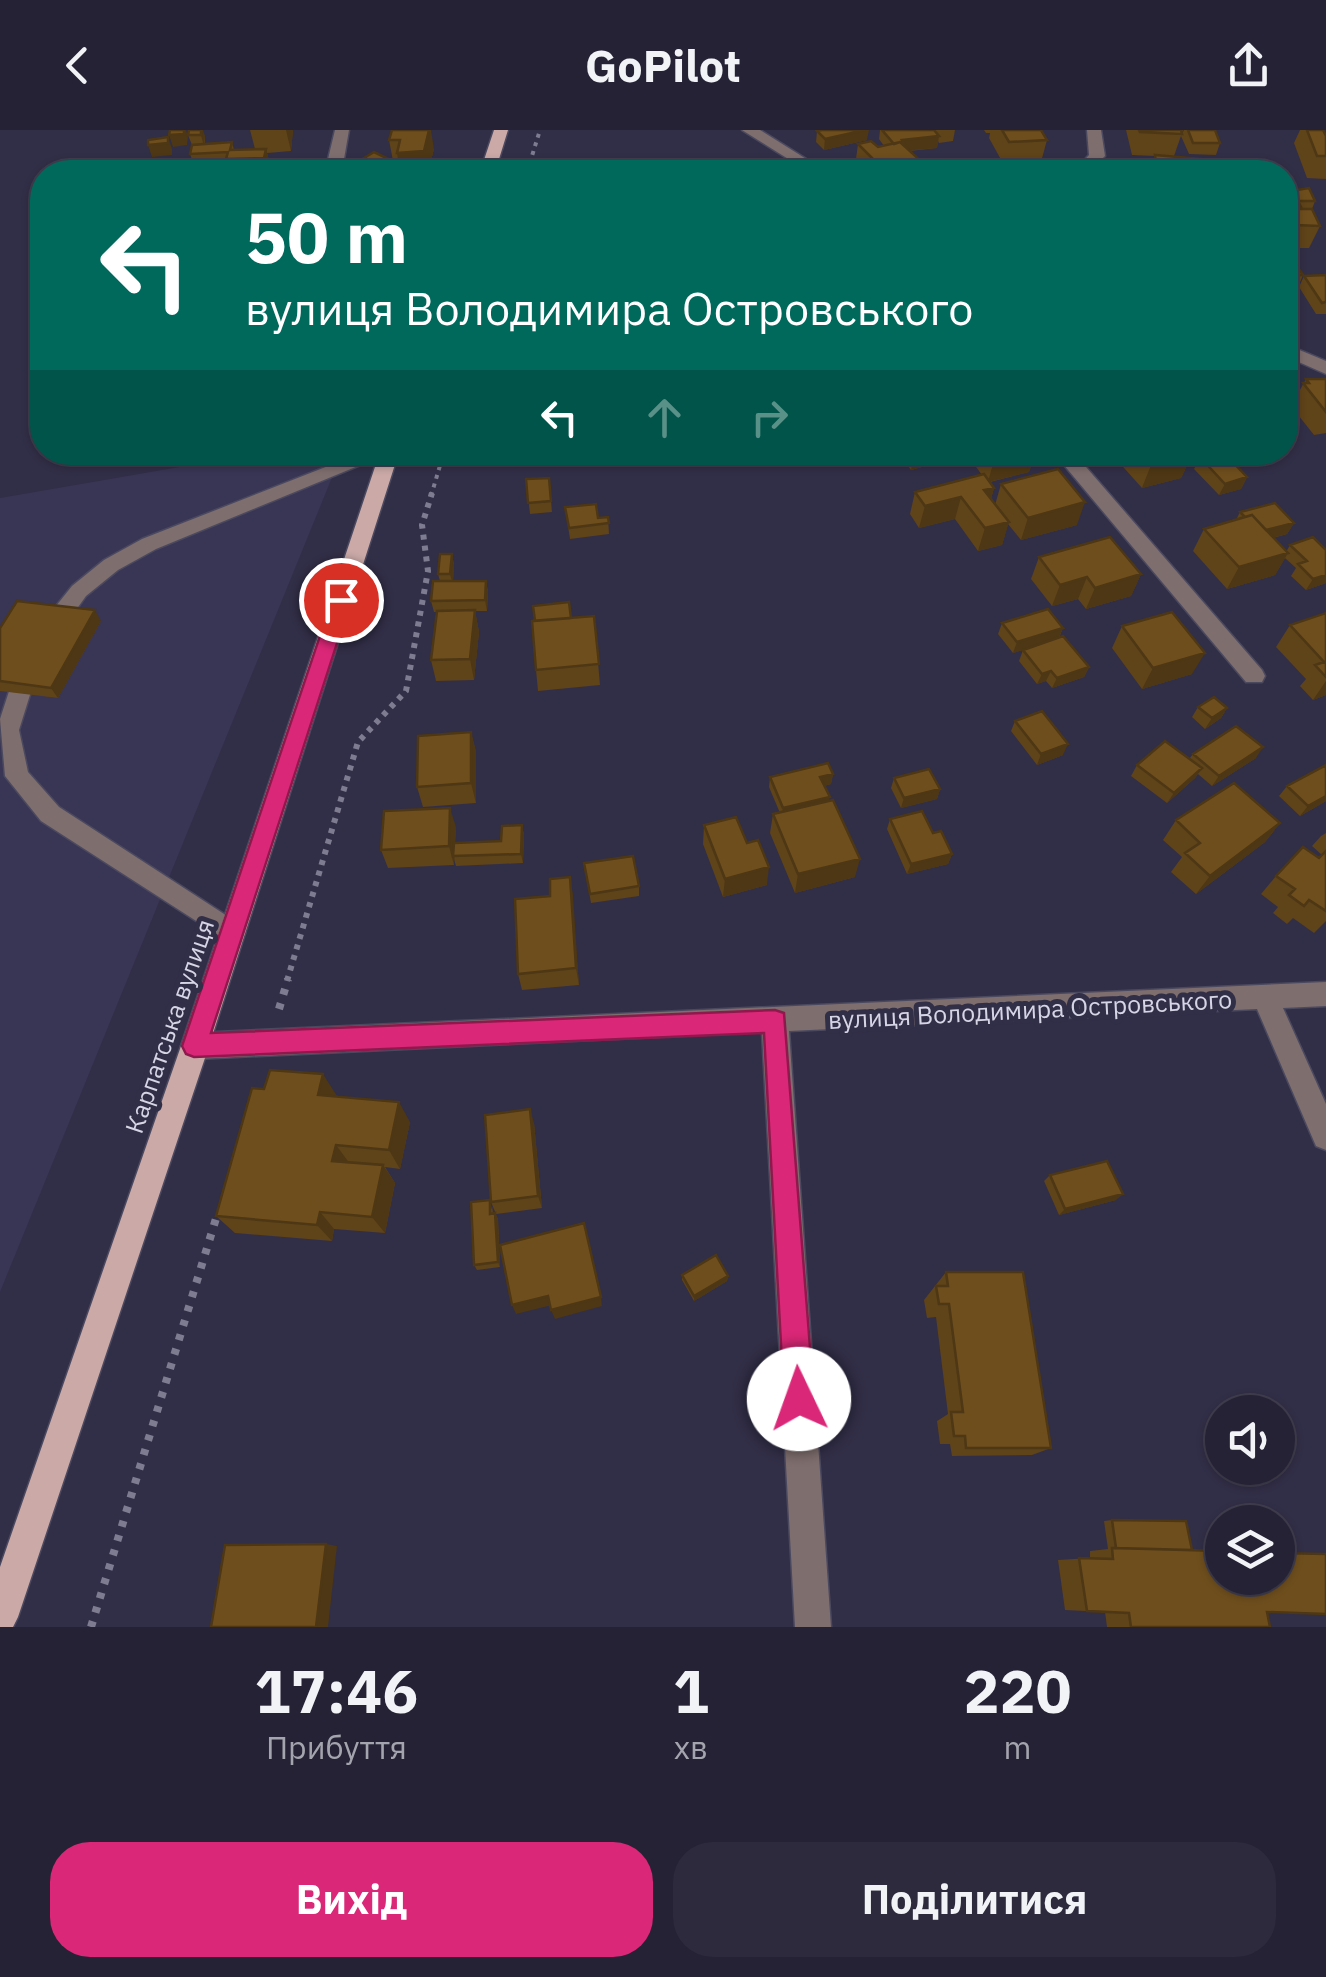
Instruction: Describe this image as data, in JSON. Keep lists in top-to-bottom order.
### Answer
{
  "streets": {
    "main road": ["Карпатська вулиця"],
    "street": ["вулиця Володимира Островського"]
  },
  "crossings": [
    ["вулиця Володимира Островського", "Карпатська вулиця"]
  ],
  "page": {
    "header": "GoPilot",
    "turn": ["50 m", "вулиця Володимира Островського"],
    "eta": [
      "17:46",
      "Прибуття",
      "1",
      "хв",
      "220",
      "m"
    ],
    "buttons": ["Вихід", "Поділитися"]
  }
}
